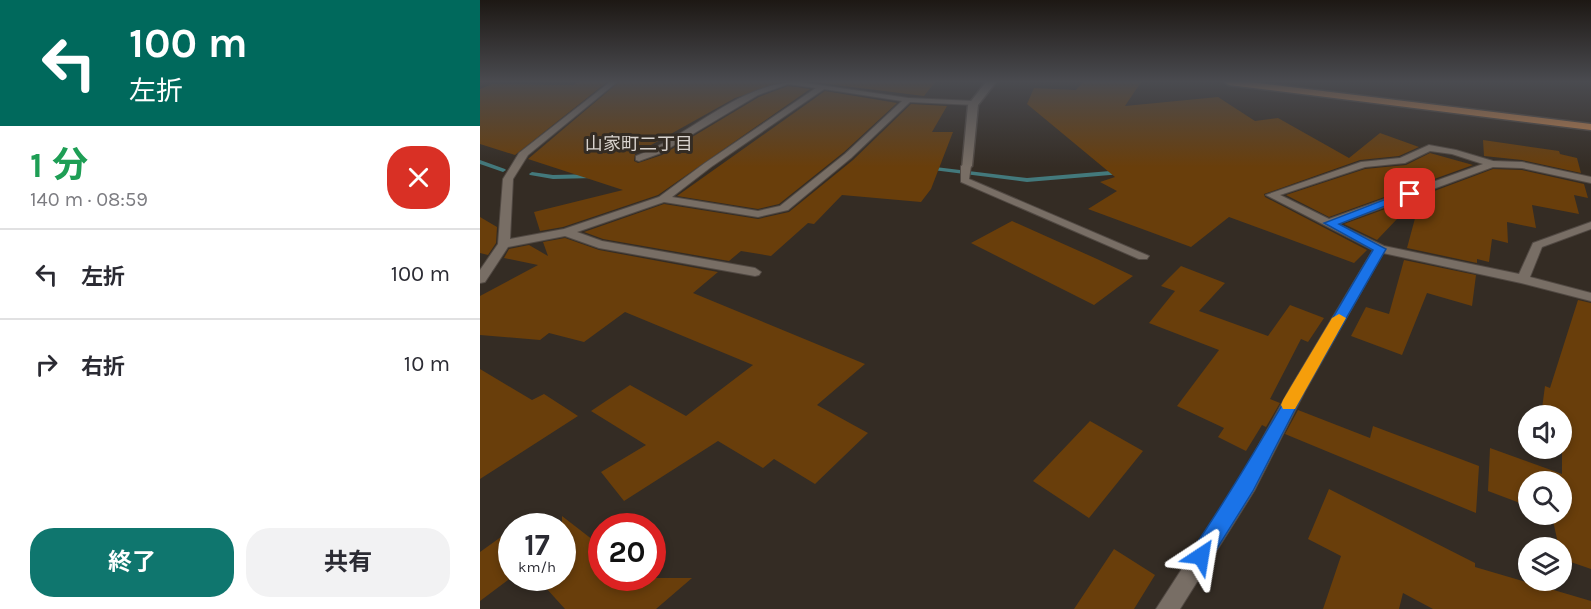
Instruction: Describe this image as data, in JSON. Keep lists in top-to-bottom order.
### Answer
{
  "districts": ["山家町二丁目"],
  "page": {
    "turn": ["100 m", "左折"],
    "heading": ["1 分", "140 m · 08:59"],
    "list": [
      {
        "name": "左折",
        "value": "100 m"
      },
      {
        "name": "右折",
        "value": "10 m"
      }
    ],
    "speed": "17 km/h",
    "limit": "20",
    "buttons": ["終了", "共有"]
  }
}
